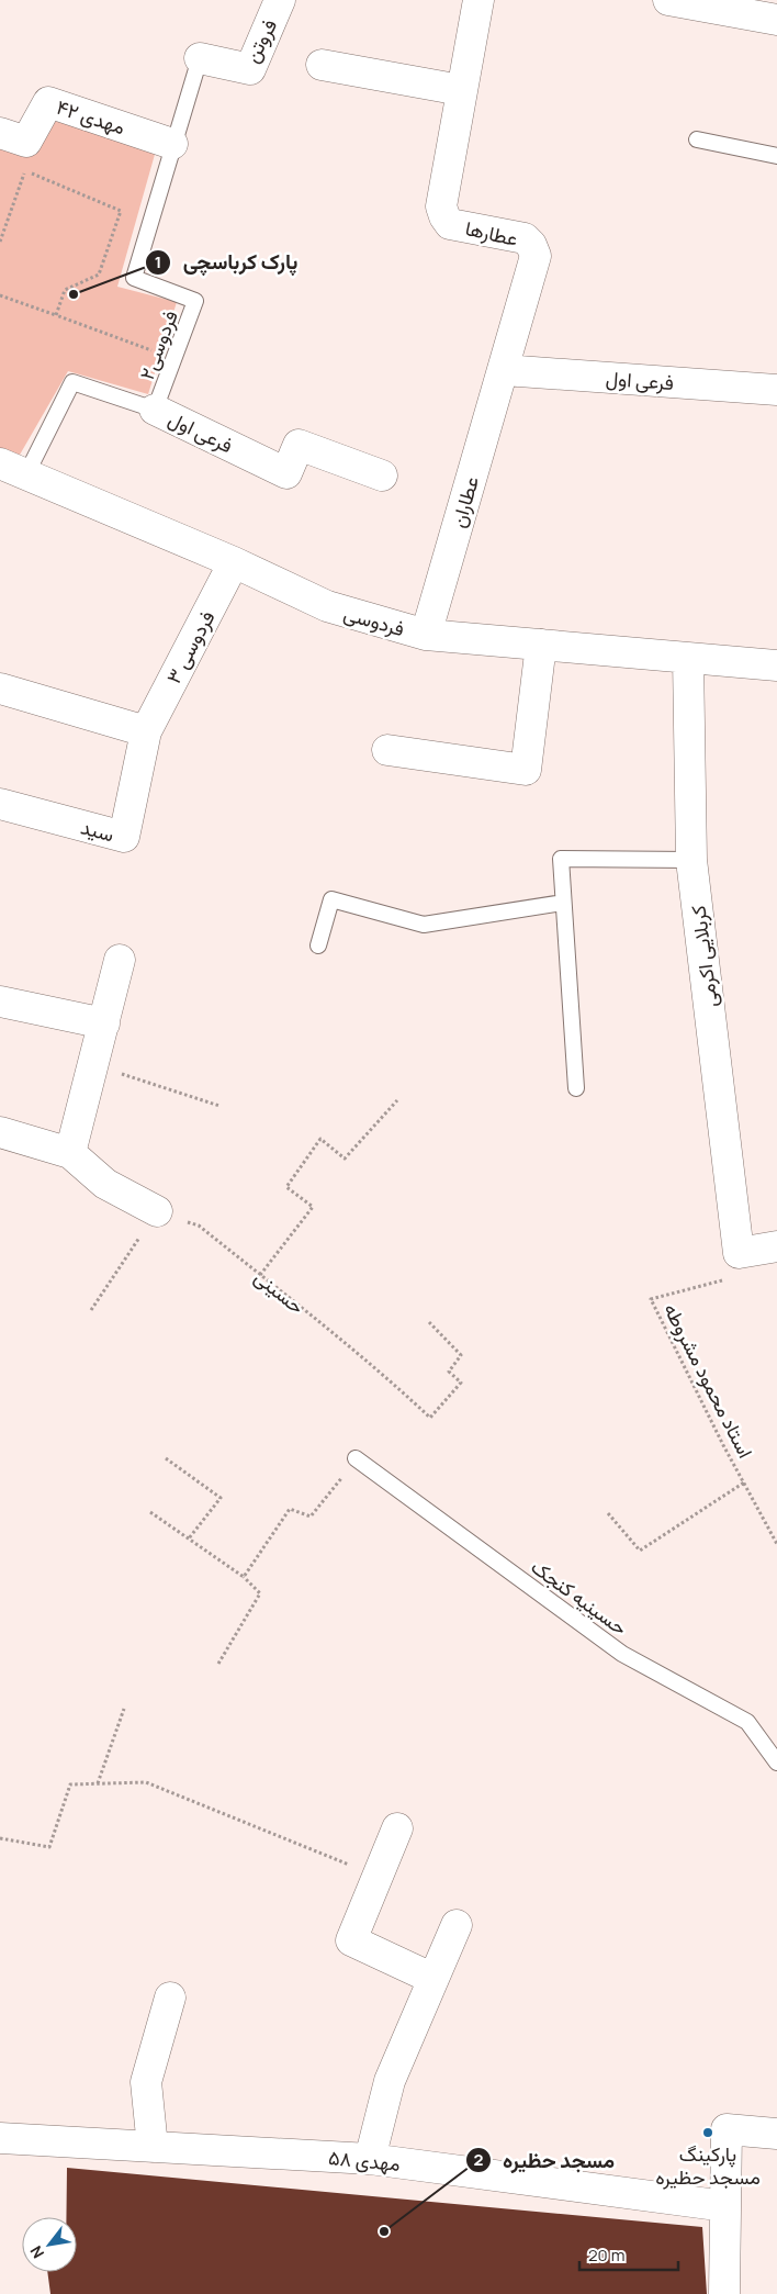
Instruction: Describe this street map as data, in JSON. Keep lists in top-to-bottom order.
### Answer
{
  "streets": {
    "street": [
      "فروتن",
      "مهدی ۴۲",
      "عطارها",
      "فرعی اول",
      "عطاران",
      "فردوسی",
      "فردوسی ۳",
      "سید",
      "کربلایی اکرمی",
      "مهدی ۵۸"
    ],
    "lane": ["فردوسی۲", "حسینیه کنجک"],
    "path": ["حسینی", "استاد محمود مشروطه"]
  },
  "crossings": [
    ["فروتن", "فردوسی۲"],
    ["مهدی ۴۲", "فردوسی۲"],
    ["عطارها", "فرعی اول"],
    ["عطارها", "عطاران"],
    ["فردوسی۲", "فرعی اول"],
    ["فردوسی۲", "فردوسی"],
    ["فرعی اول", "عطاران"],
    ["عطاران", "فردوسی"],
    ["فردوسی", "فردوسی ۳"],
    ["فردوسی", "کربلایی اکرمی"],
    ["فردوسی ۳", "سید"],
    ["کربلایی اکرمی", "استاد محمود مشروطه"]
  ],
  "places": ["پارک کرباسچی", "پارکینگ مسجد حظیره", "مسجد حظیره"],
  "scale_bar": "20 m",
  "north": "bottom left"
}
